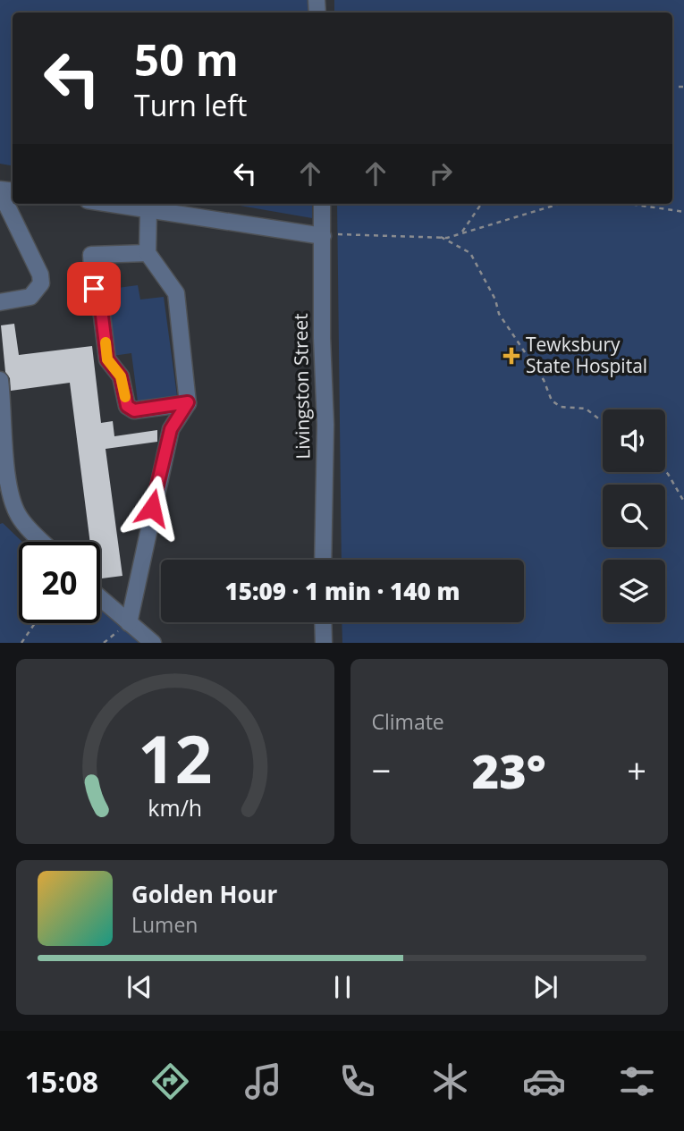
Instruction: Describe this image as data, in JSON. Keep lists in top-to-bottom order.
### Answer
{
  "streets": {
    "street": ["Livingston Street"]
  },
  "places": {
    "health": ["Tewksbury State Hospital"]
  },
  "page": {
    "turn": ["50 m", "Turn left"],
    "limit": "20",
    "trip": "15:09 · 1 min · 140 m",
    "tile": "Climate",
    "heat": ["−", "23°", "+"],
    "song": ["Golden Hour", "Lumen"],
    "tabs": "15:08",
    "gauge": ["12", "km/h"]
  }
}
